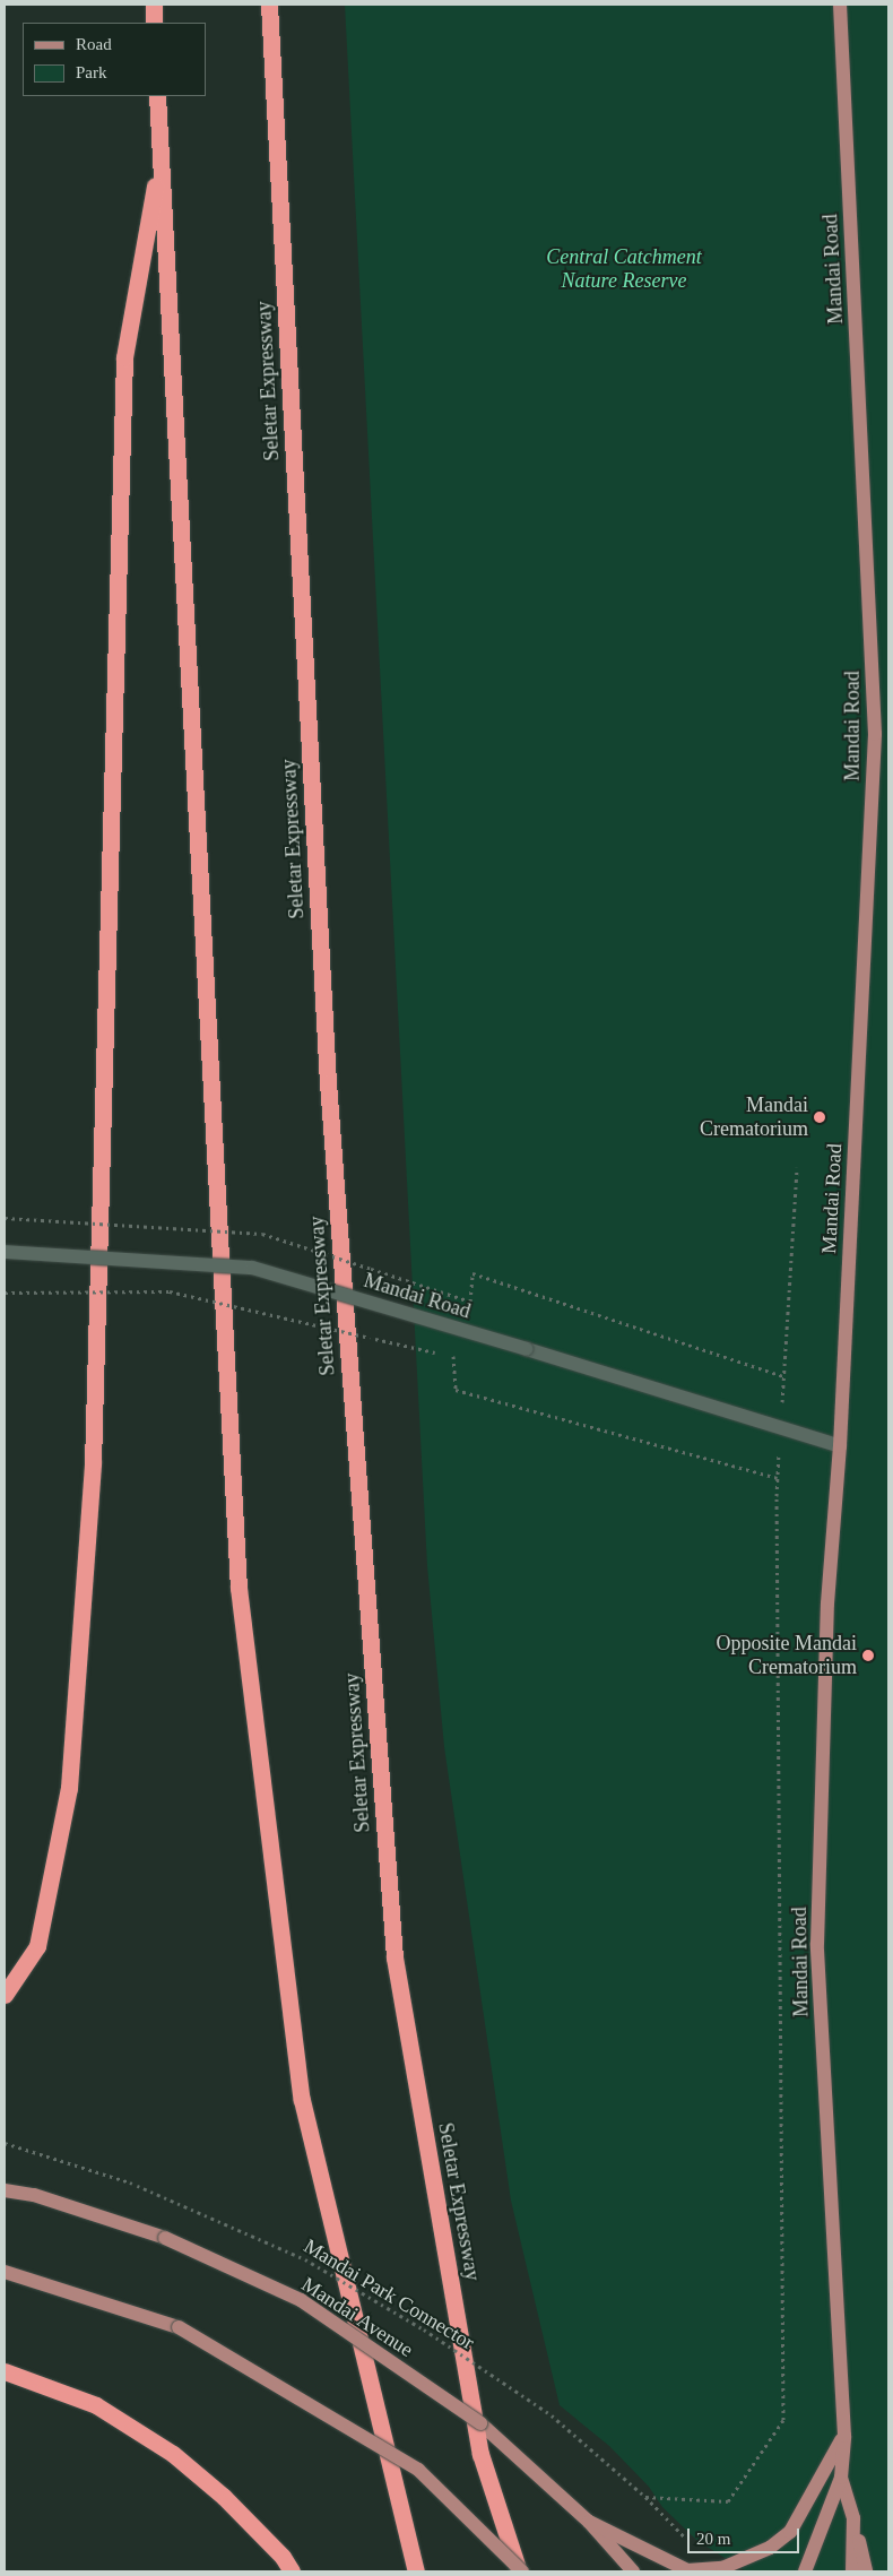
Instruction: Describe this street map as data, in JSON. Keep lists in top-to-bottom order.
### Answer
{
  "streets": {
    "highway": ["Seletar Expressway"],
    "main road": ["Mandai Road", "Mandai Avenue"],
    "path": ["Mandai Park Connector"]
  },
  "parks": ["Central Catchment Nature Reserve"],
  "places": ["Mandai Crematorium", "Opposite Mandai Crematorium"],
  "legend": ["Road", "Park"],
  "scale_bar": "20 m"
}
